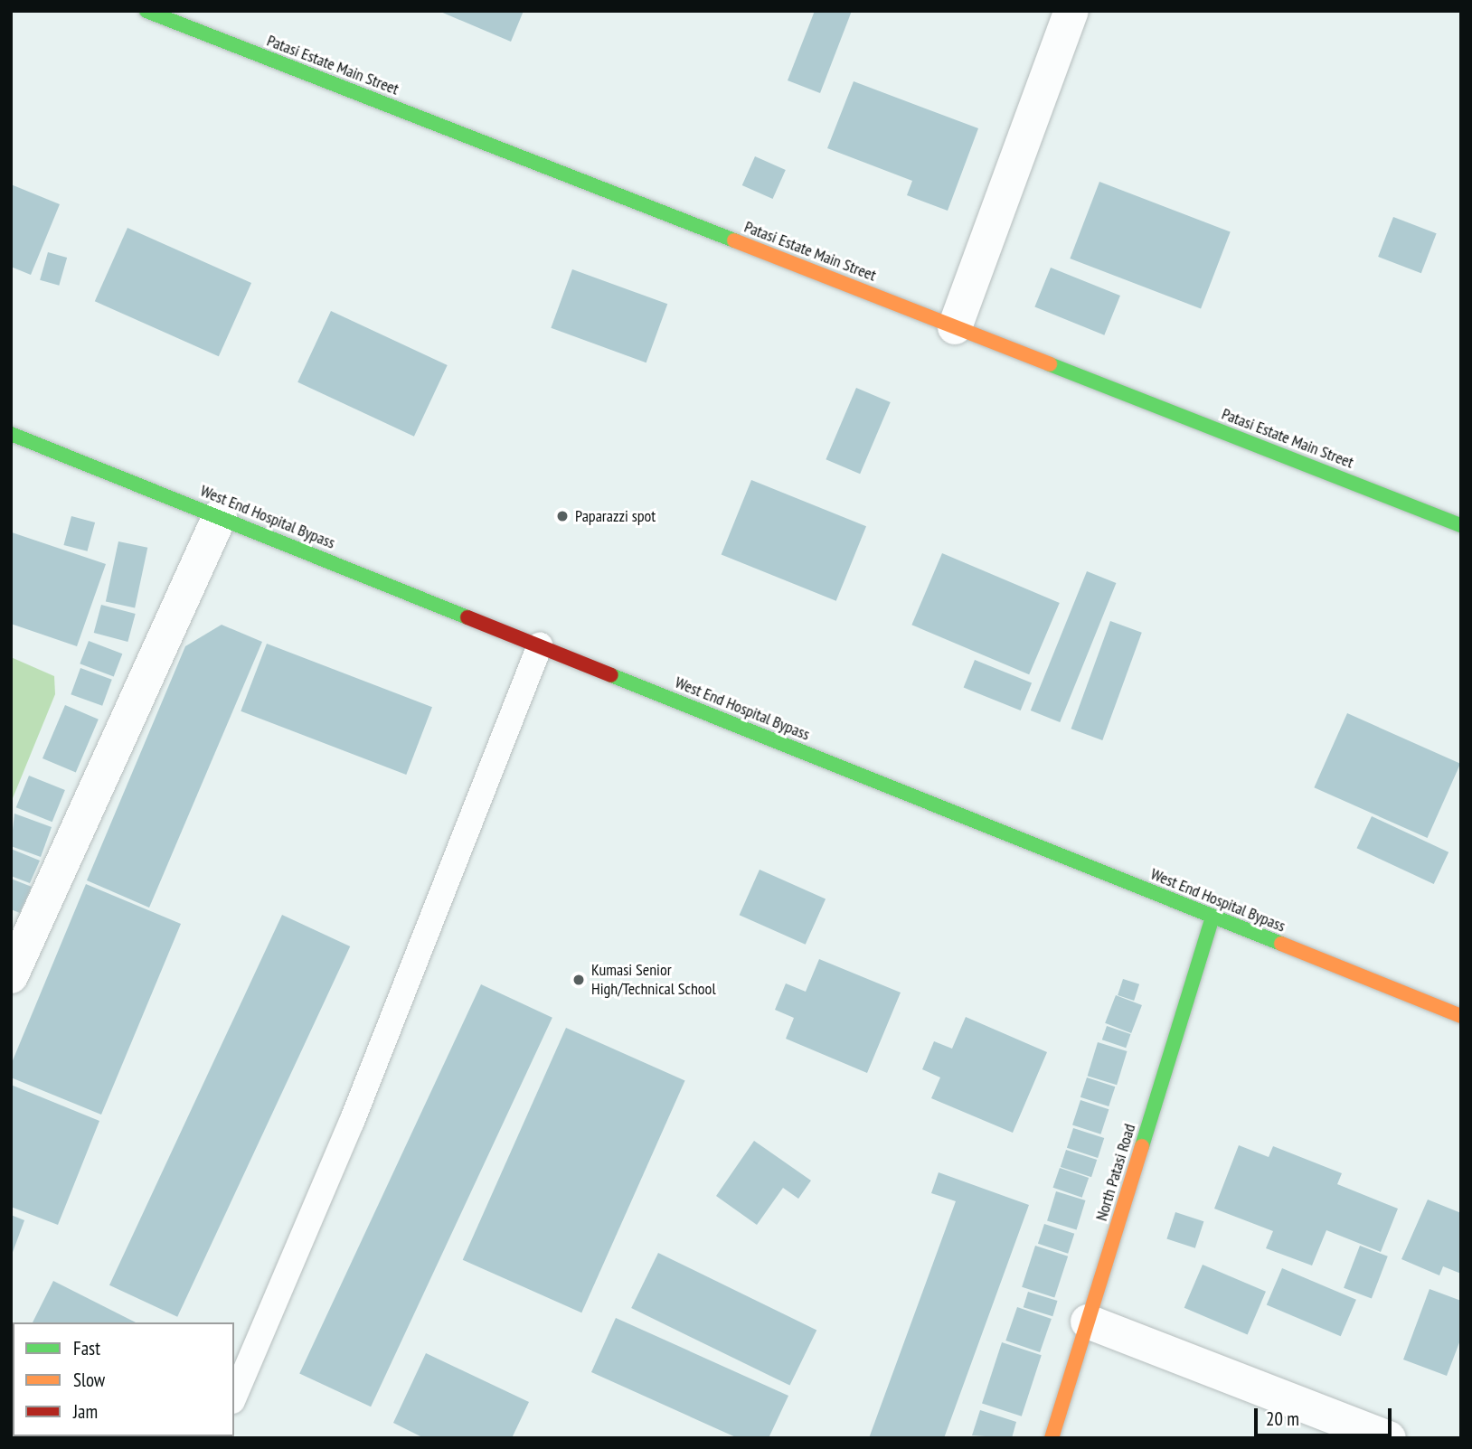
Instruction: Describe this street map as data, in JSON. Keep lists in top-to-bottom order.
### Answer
{
  "streets": {
    "main road": ["Patasi Estate Main Street", "West End Hospital Bypass", "North Patasi Road"]
  },
  "crossings": [
    ["West End Hospital Bypass", "North Patasi Road"]
  ],
  "places": ["Paparazzi spot", "Kumasi Senior High/Technical School"],
  "legend": ["Fast", "Slow", "Jam"],
  "scale_bar": "20 m"
}
